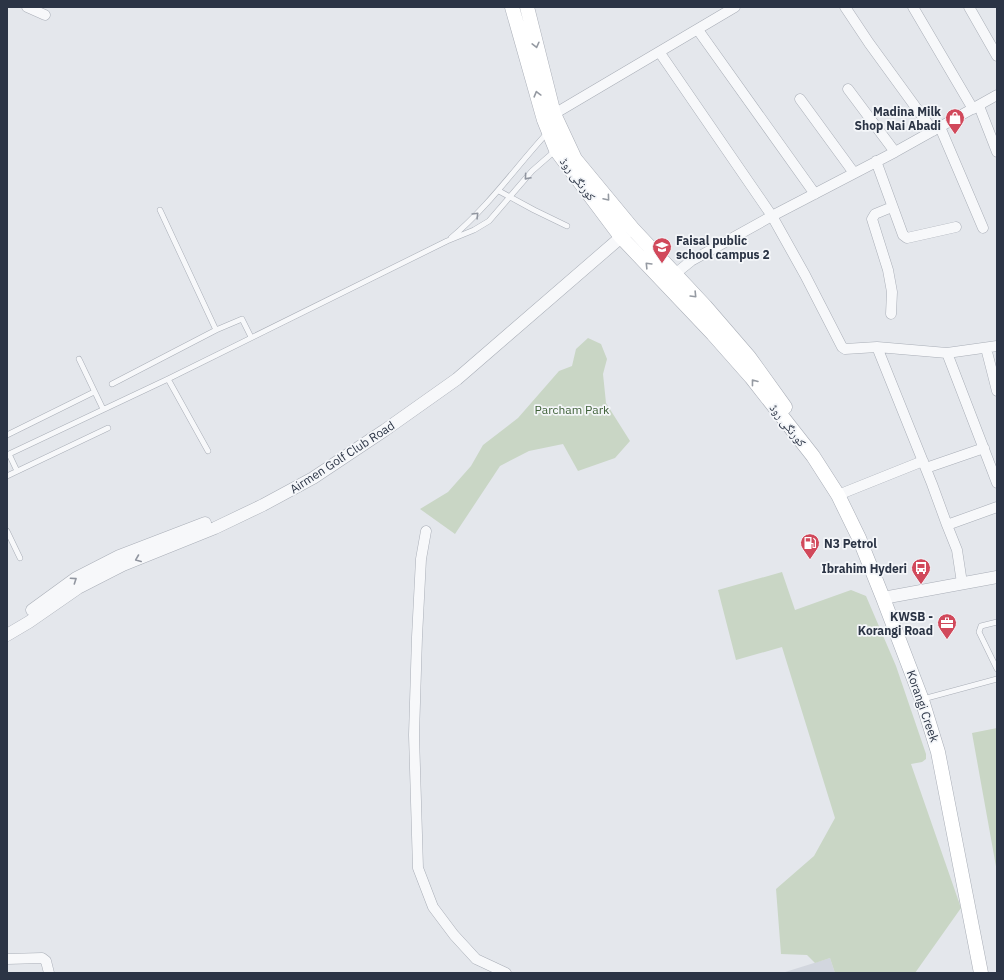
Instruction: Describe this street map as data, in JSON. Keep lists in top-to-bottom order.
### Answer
{
  "streets": {
    "main road": ["کورنگی روڈ", "Korangi Creek"],
    "street": ["Airmen Golf Club Road"]
  },
  "crossings": [
    ["کورنگی روڈ", "Airmen Golf Club Road"],
    ["کورنگی روڈ", "Korangi Creek"]
  ],
  "parks": ["Parcham Park"],
  "places": {
    "shop": ["Madina Milk Shop Nai Abadi"],
    "school or university": ["Faisal public school campus 2"],
    "fuel station": ["N3 Petrol"],
    "bus stop": ["Ibrahim Hyderi"],
    "office": ["KWSB - Korangi Road"]
  }
}
